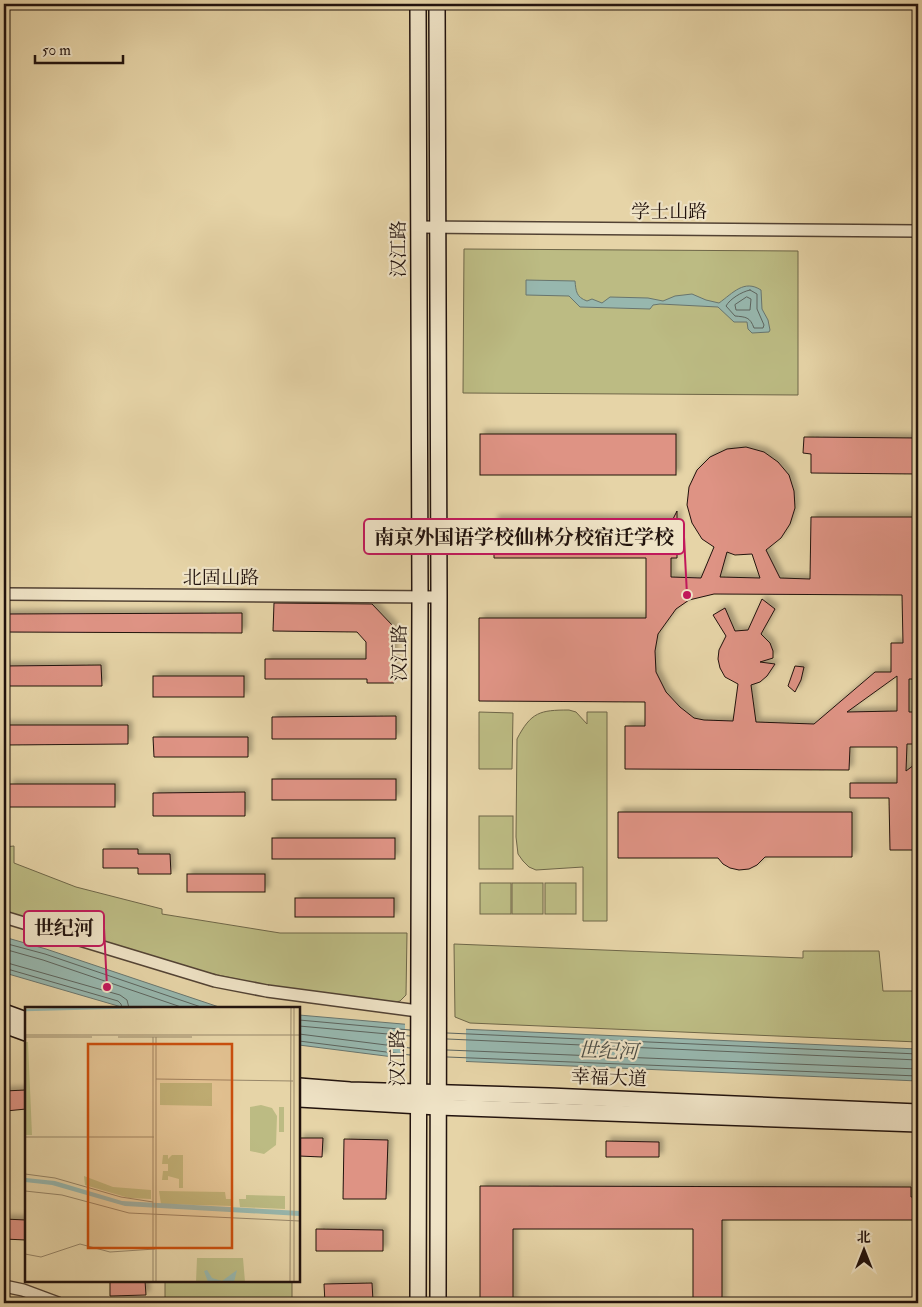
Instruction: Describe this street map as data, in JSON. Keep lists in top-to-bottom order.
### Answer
{
  "streets": {
    "street": [
      "学士山路",
      "汉江路",
      "北固山路",
      "幸福大道"
    ]
  },
  "crossings": [
    ["学士山路", "汉江路"],
    ["汉江路", "北固山路"],
    ["汉江路", "幸福大道"]
  ],
  "water": ["世纪河"],
  "places": ["南京外国语学校仙林分校宿迁学校", "世纪河"],
  "scale_bar": "50 m",
  "north": "top"
}
